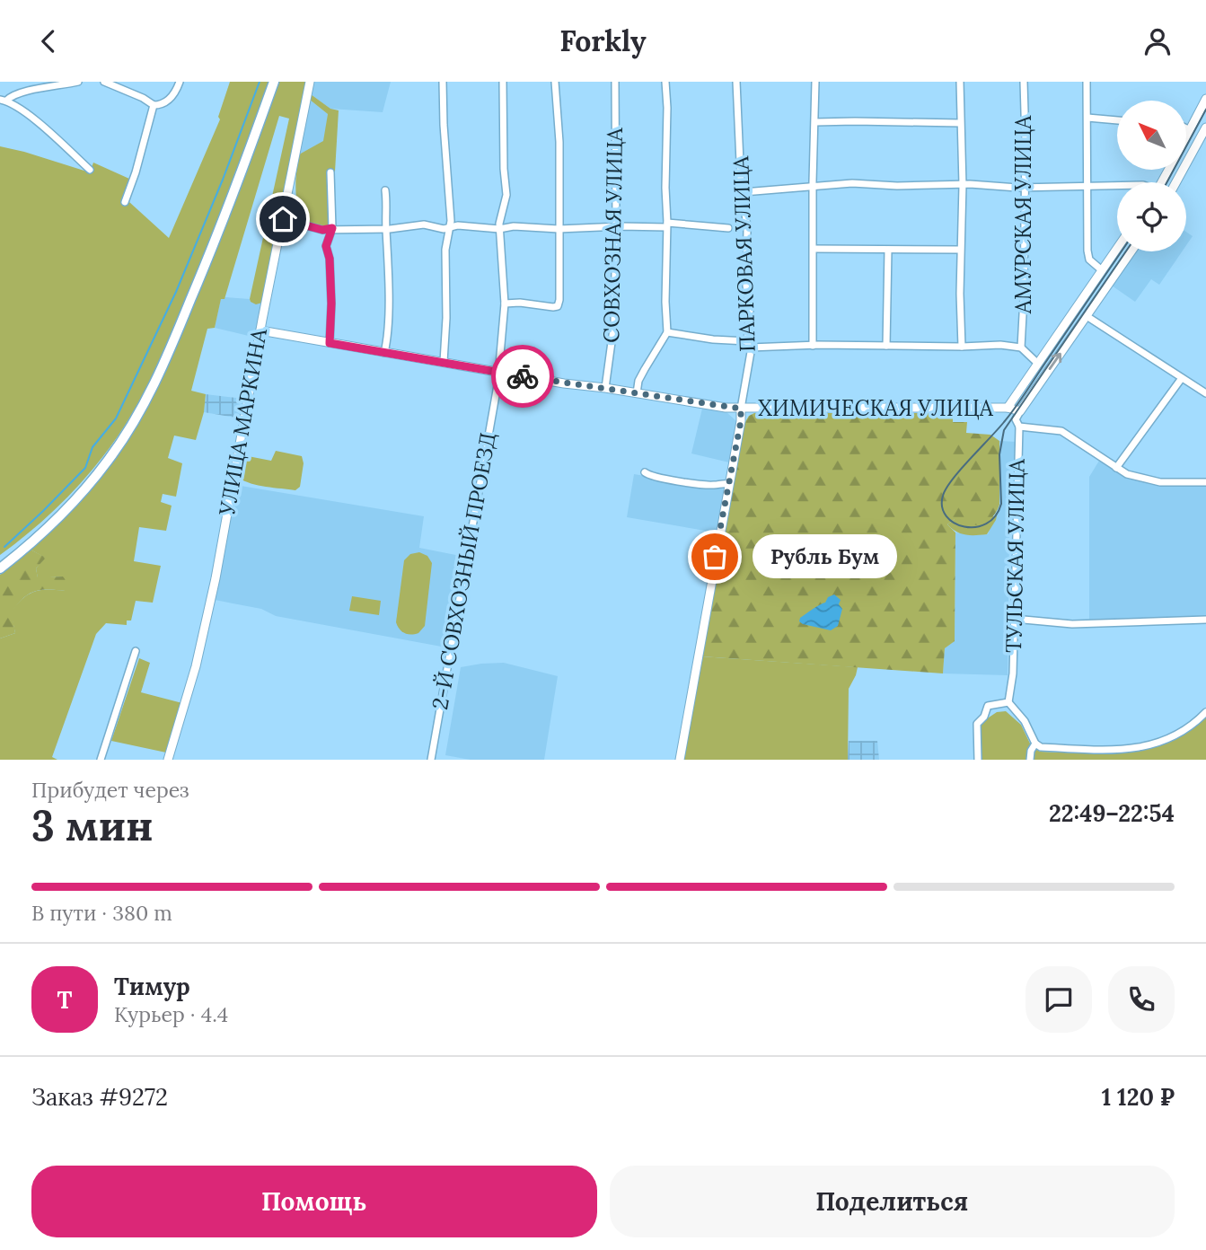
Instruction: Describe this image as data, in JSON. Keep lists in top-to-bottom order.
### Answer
{
  "streets": {
    "street": [
      "АМУРСКАЯ УЛИЦА",
      "СОВХОЗНАЯ УЛИЦА",
      "ПАРКОВАЯ УЛИЦА",
      "ХИМИЧЕСКАЯ УЛИЦА",
      "УЛИЦА МАРКИНА",
      "ТУЛЬСКАЯ УЛИЦА",
      "2-Й СОВХОЗНЫЙ ПРОЕЗД"
    ]
  },
  "crossings": [
    ["СОВХОЗНАЯ УЛИЦА", "ХИМИЧЕСКАЯ УЛИЦА"],
    ["ПАРКОВАЯ УЛИЦА", "ХИМИЧЕСКАЯ УЛИЦА"],
    ["ХИМИЧЕСКАЯ УЛИЦА", "УЛИЦА МАРКИНА"],
    ["ХИМИЧЕСКАЯ УЛИЦА", "2-Й СОВХОЗНЫЙ ПРОЕЗД"]
  ],
  "places": ["Рубль Бум"],
  "north": "top left",
  "page": {
    "header": "Forkly",
    "bubble": "Рубль Бум",
    "heading": ["3 мин", "Прибудет через", "22:49–22:54"],
    "panel": [
      "Тимур",
      "Курьер · 4.4",
      "Заказ #9272",
      "1 120 ₽"
    ],
    "bar": "В пути · 380 m",
    "round": "Т",
    "buttons": ["Помощь", "Поделиться"]
  }
}
